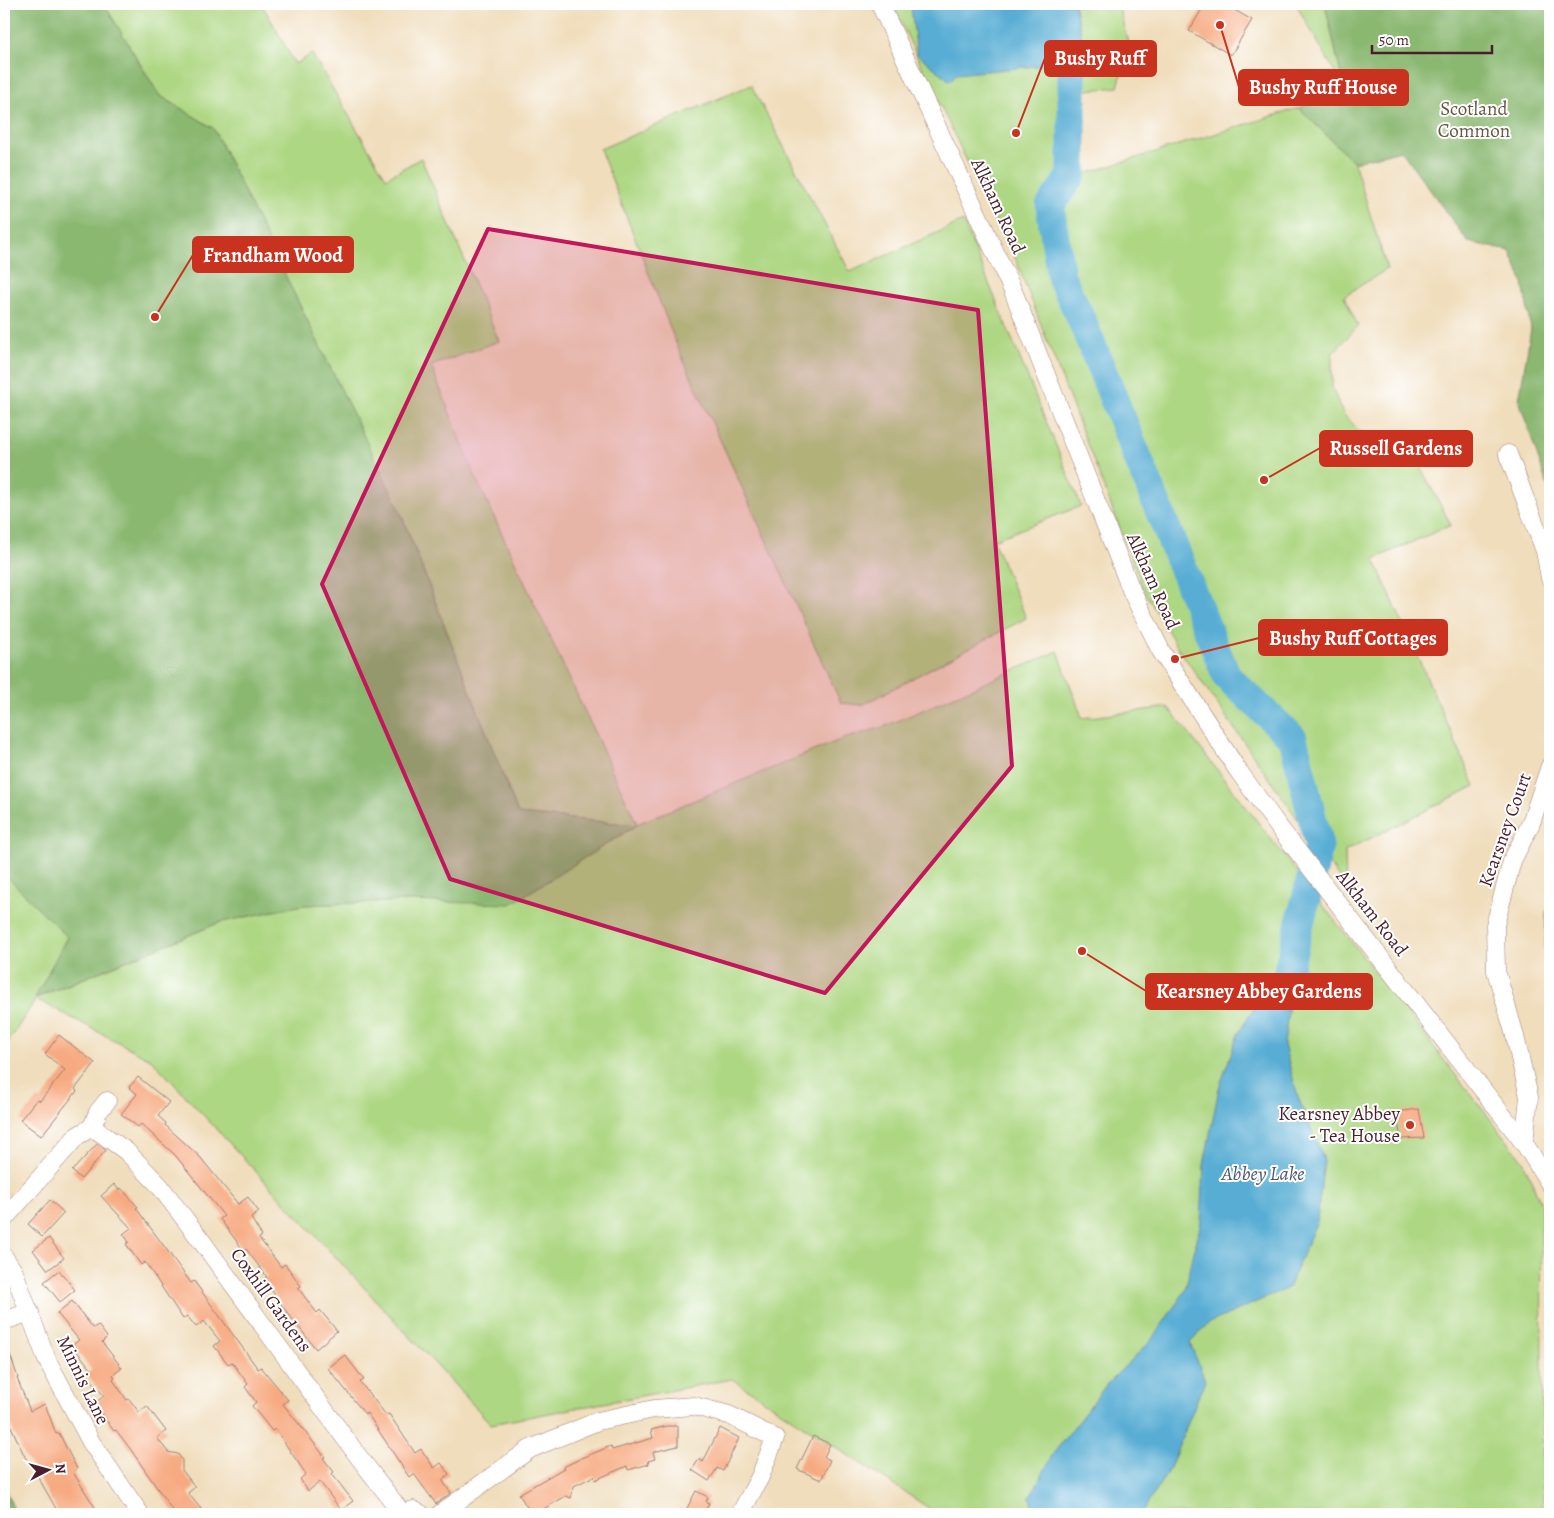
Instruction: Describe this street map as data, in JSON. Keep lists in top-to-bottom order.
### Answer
{
  "streets": {
    "street": [
      "Alkham Road",
      "Kearsney Court",
      "Coxhill Gardens",
      "Minnis Lane"
    ]
  },
  "crossings": [
    ["Alkham Road", "Kearsney Court"]
  ],
  "water": ["Abbey Lake"],
  "parks": ["Scotland Common"],
  "places": [
    "Bushy Ruff House",
    "Bushy Ruff",
    "Frandham Wood",
    "Russell Gardens",
    "Bushy Ruff Cottages",
    "Kearsney Abbey Gardens",
    "Kearsney Abbey - Tea House"
  ],
  "scale_bar": "50 m",
  "north": "right"
}
